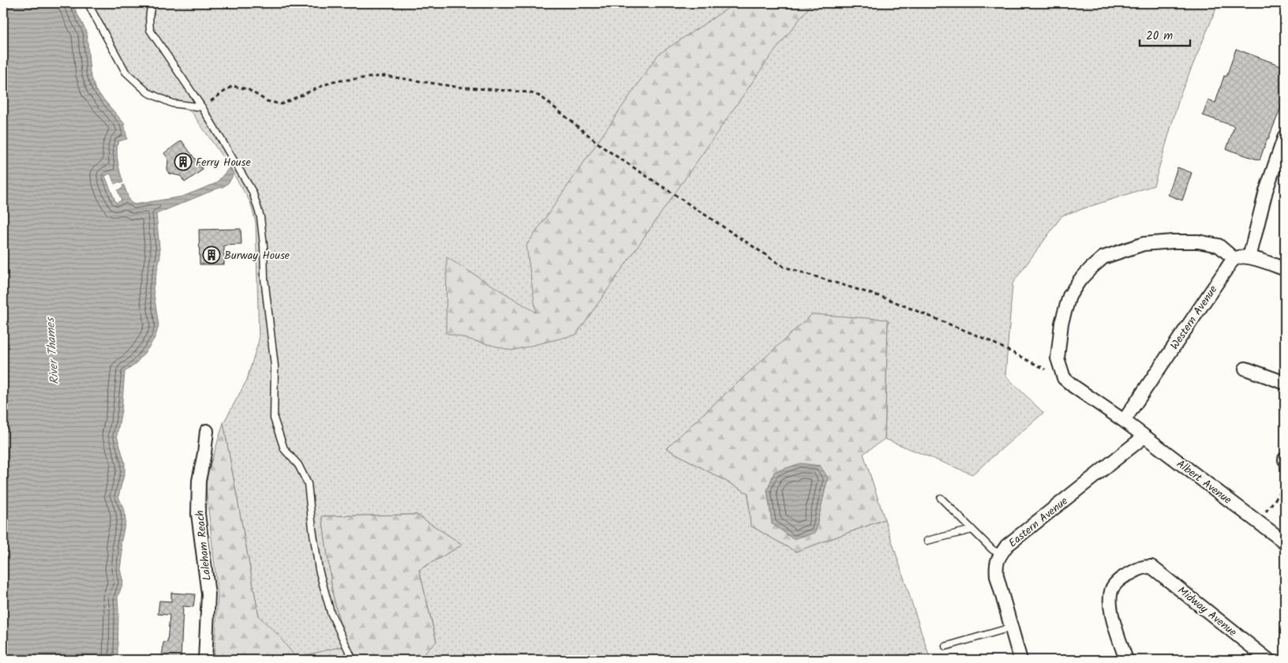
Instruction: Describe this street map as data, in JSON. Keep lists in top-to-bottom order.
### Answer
{
  "streets": {
    "street": [
      "Western Avenue",
      "Albert Avenue",
      "Eastern Avenue",
      "Laleham Reach",
      "Midway Avenue"
    ]
  },
  "crossings": [
    ["Western Avenue", "Albert Avenue"],
    ["Albert Avenue", "Eastern Avenue"]
  ],
  "water": ["River Thames"],
  "places": {
    "building": ["Ferry House", "Burway House"]
  },
  "scale_bar": "20 m"
}
